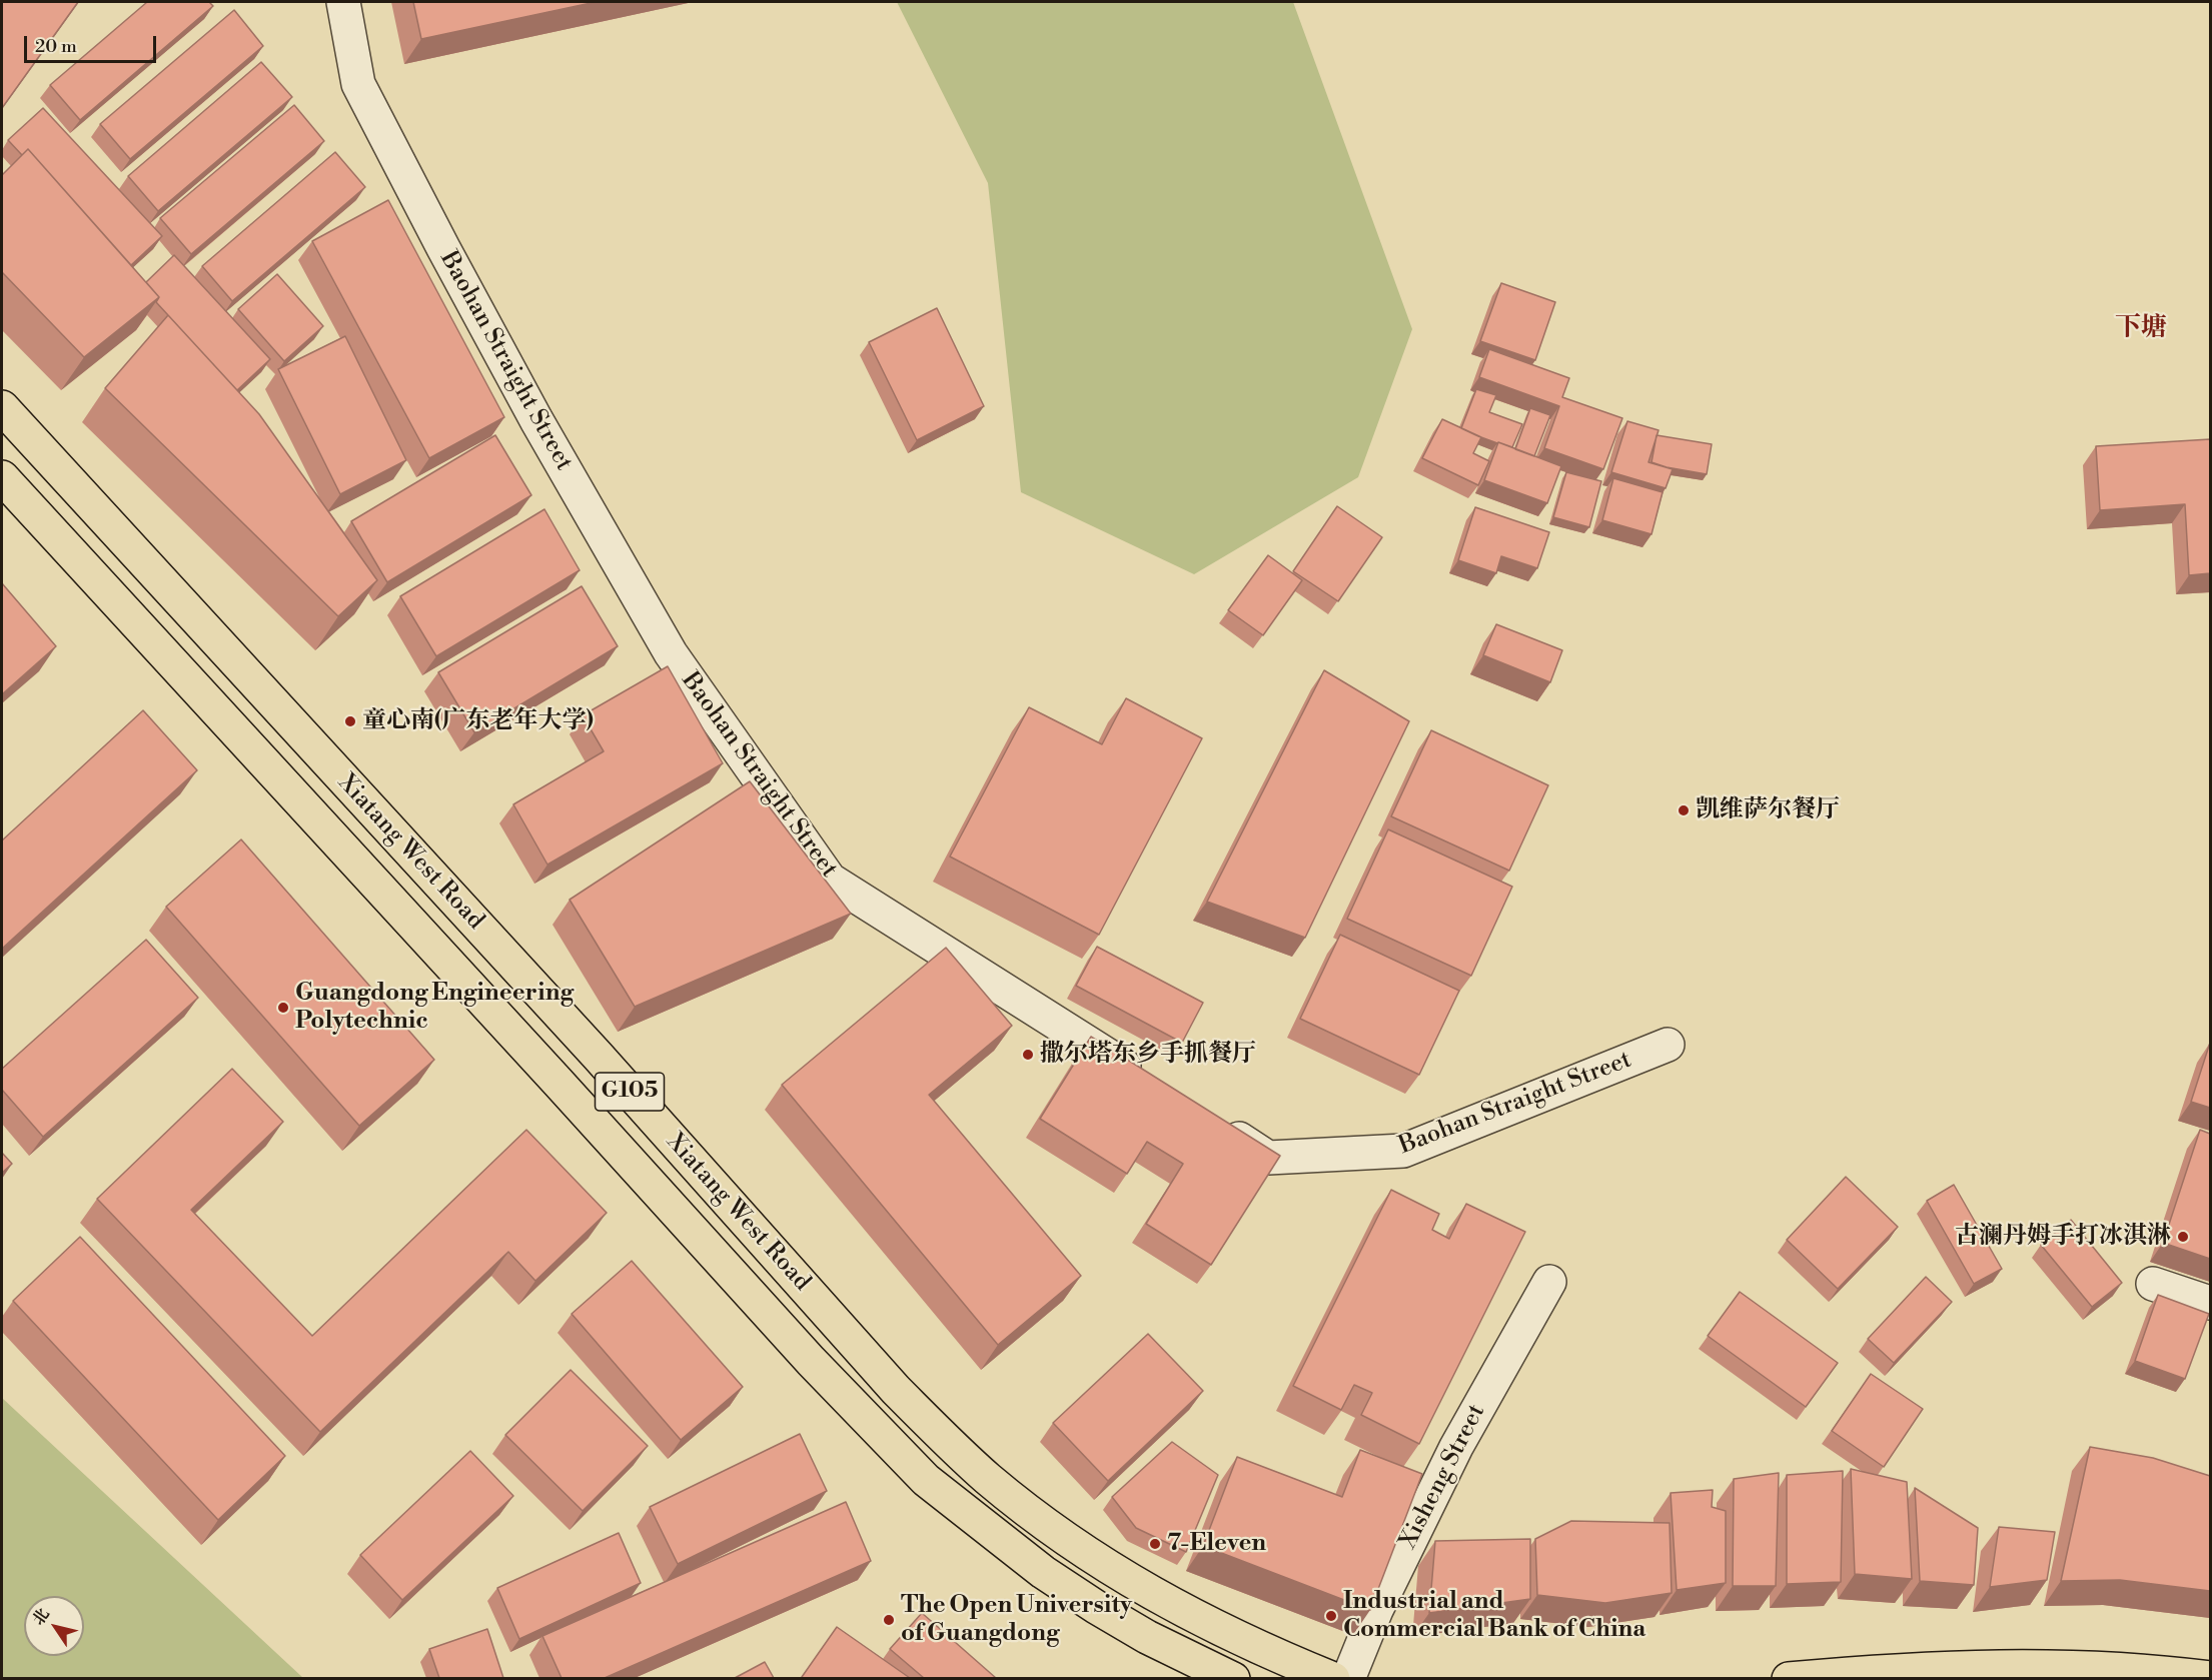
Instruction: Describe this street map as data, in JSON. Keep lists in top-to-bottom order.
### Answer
{
  "streets": {
    "highway": ["Xiatang West Road", "G105"],
    "street": ["Baohan Straight Street", "Xisheng Street"]
  },
  "districts": ["下塘"],
  "places": [
    "童心南(广东老年大学)",
    "凯维萨尔餐厅",
    "Guangdong Engineering Polytechnic",
    "撒尔塔东乡手抓餐厅",
    "古澜丹姆手打冰淇淋",
    "7-Eleven",
    "Industrial and Commercial Bank of China",
    "The Open University of Guangdong"
  ],
  "scale_bar": "20 m",
  "north": "top left"
}
